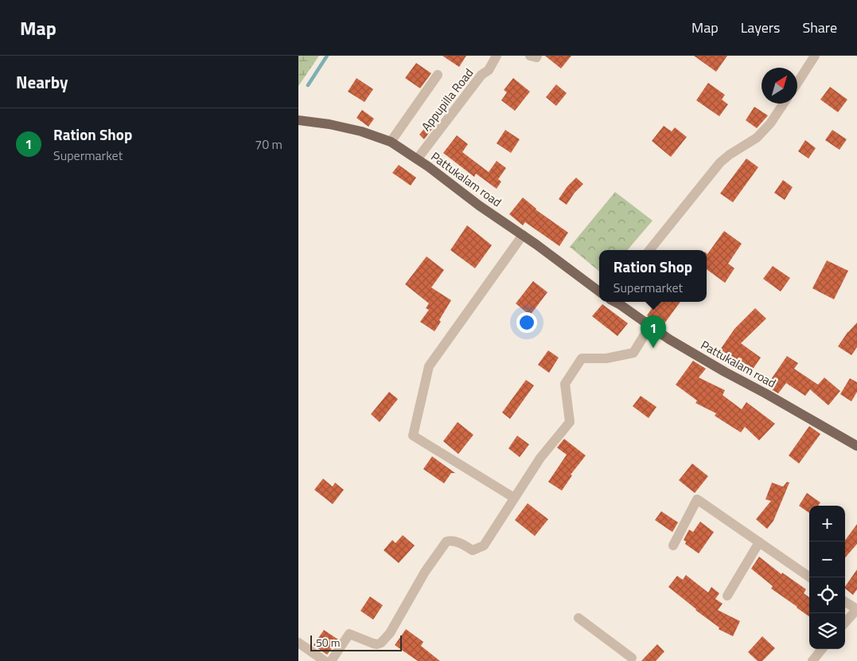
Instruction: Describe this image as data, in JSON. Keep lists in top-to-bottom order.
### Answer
{
  "streets": {
    "main road": ["Pattukalam road"],
    "street": ["Appupilla Road"]
  },
  "crossings": [
    ["Appupilla Road", "Pattukalam road"]
  ],
  "scale_bar": "50 m",
  "north": "top right",
  "page": {
    "header": "Map",
    "nav": ["Map", "Layers", "Share"],
    "heading": "Nearby",
    "list": [
      {
        "mark": "1",
        "name": "Ration Shop",
        "note": "Supermarket",
        "value": "70 m"
      }
    ],
    "popup": ["Ration Shop", "Supermarket"],
    "pins": "1",
    "map_buttons": ["+", "−"],
    "scale": "50 m"
  }
}
